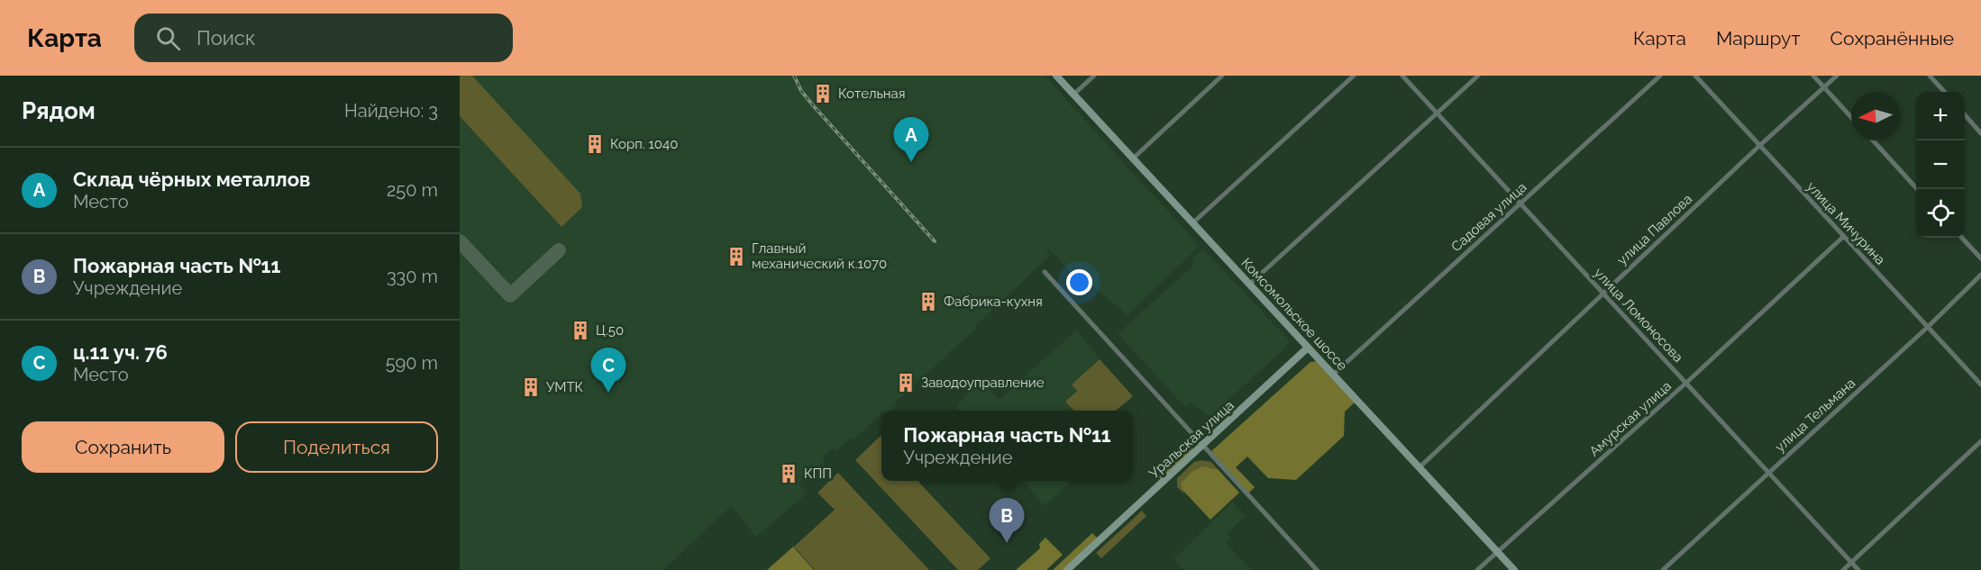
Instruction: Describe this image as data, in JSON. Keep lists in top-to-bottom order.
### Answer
{
  "streets": {
    "main road": ["Комсомольское шоссе", "Уральская улица"],
    "street": [
      "Садовая улица",
      "улица Мичурина",
      "улица Павлова",
      "улица Ломоносова",
      "улица Тельмана",
      "Амурская улица"
    ]
  },
  "crossings": [
    ["Садовая улица", "Комсомольское шоссе"],
    ["Садовая улица", "улица Ломоносова"],
    ["улица Мичурина", "улица Павлова"],
    ["улица Мичурина", "улица Тельмана"],
    ["улица Мичурина", "Амурская улица"],
    ["улица Павлова", "Комсомольское шоссе"],
    ["улица Павлова", "улица Ломоносова"],
    ["Комсомольское шоссе", "Амурская улица"],
    ["Комсомольское шоссе", "Уральская улица"],
    ["улица Ломоносова", "улица Тельмана"],
    ["улица Ломоносова", "Амурская улица"]
  ],
  "places": {
    "building": [
      "Котельная",
      "Корп. 1040",
      "Главный механический к.1070",
      "Фабрика-кухня",
      "Ц.50",
      "Заводоуправление",
      "УМТК",
      "КПП"
    ]
  },
  "north": "left",
  "page": {
    "header": "Карта",
    "search": "Поиск",
    "nav": ["Карта", "Маршрут", "Сохранённые"],
    "heading": ["Рядом", "Найдено: 3"],
    "map_buttons": ["+", "−"],
    "pins": ["A", "C", "B"],
    "list": [
      {
        "mark": "A",
        "name": "Склад чёрных металлов",
        "note": "Место",
        "value": "250 m"
      },
      {
        "mark": "B",
        "name": "Пожарная часть №11",
        "note": "Учреждение",
        "value": "330 m"
      },
      {
        "mark": "C",
        "name": "ц.11 уч. 76",
        "note": "Место",
        "value": "590 m"
      }
    ],
    "buttons": ["Сохранить", "Поделиться"],
    "popup": ["Пожарная часть №11", "Учреждение"]
  }
}
